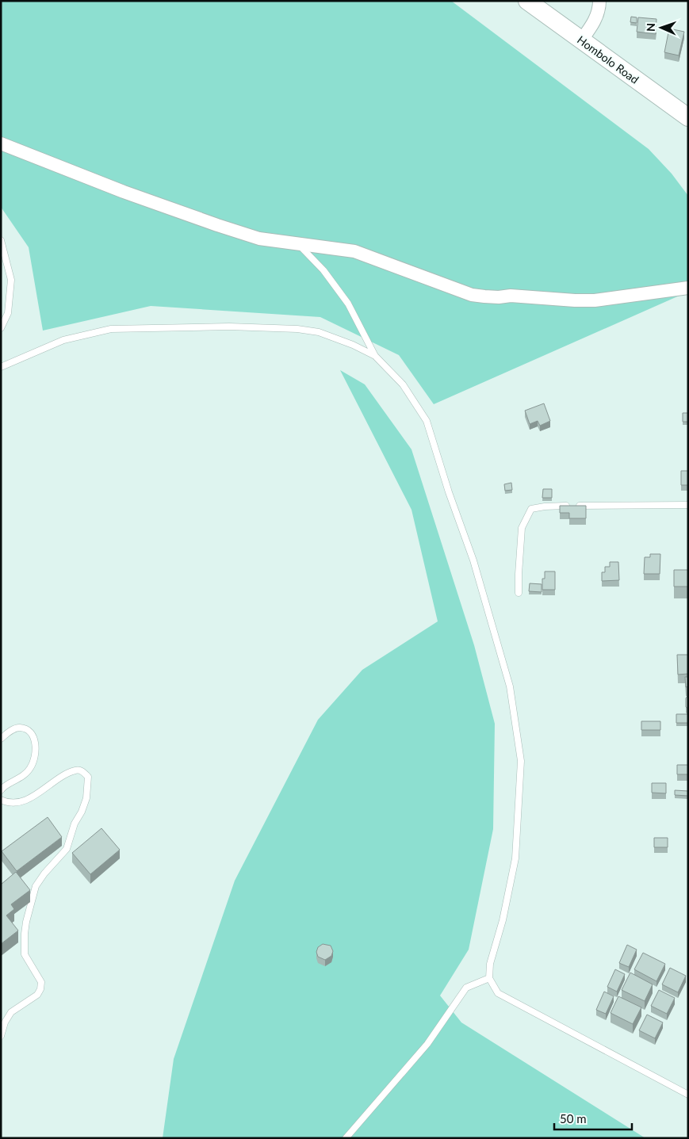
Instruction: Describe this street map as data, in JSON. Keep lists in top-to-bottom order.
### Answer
{
  "streets": {
    "street": ["Hombolo Road"]
  },
  "scale_bar": "50 m",
  "north": "left"
}
